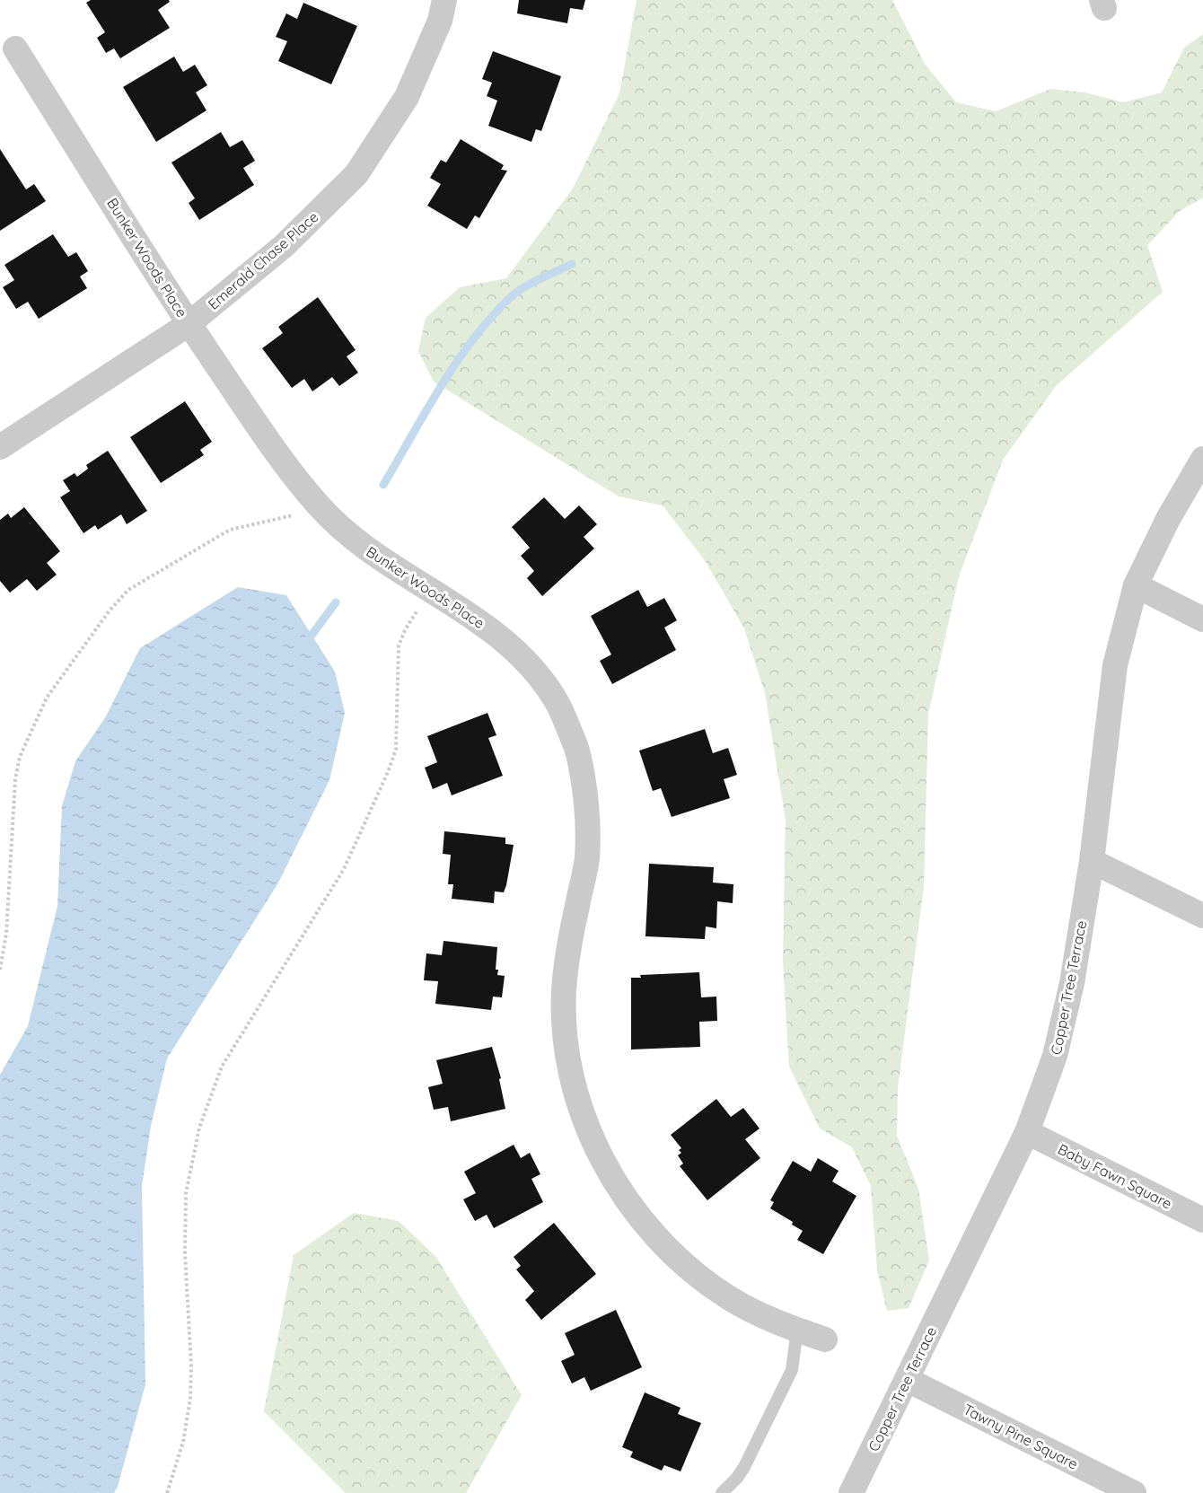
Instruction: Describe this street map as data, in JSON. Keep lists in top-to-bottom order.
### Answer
{
  "streets": {
    "street": [
      "Bunker Woods Place",
      "Emerald Chase Place",
      "Copper Tree Terrace",
      "Baby Fawn Square",
      "Tawny Pine Square"
    ]
  },
  "crossings": [
    ["Bunker Woods Place", "Emerald Chase Place"],
    ["Copper Tree Terrace", "Baby Fawn Square"],
    ["Copper Tree Terrace", "Tawny Pine Square"]
  ]
}
